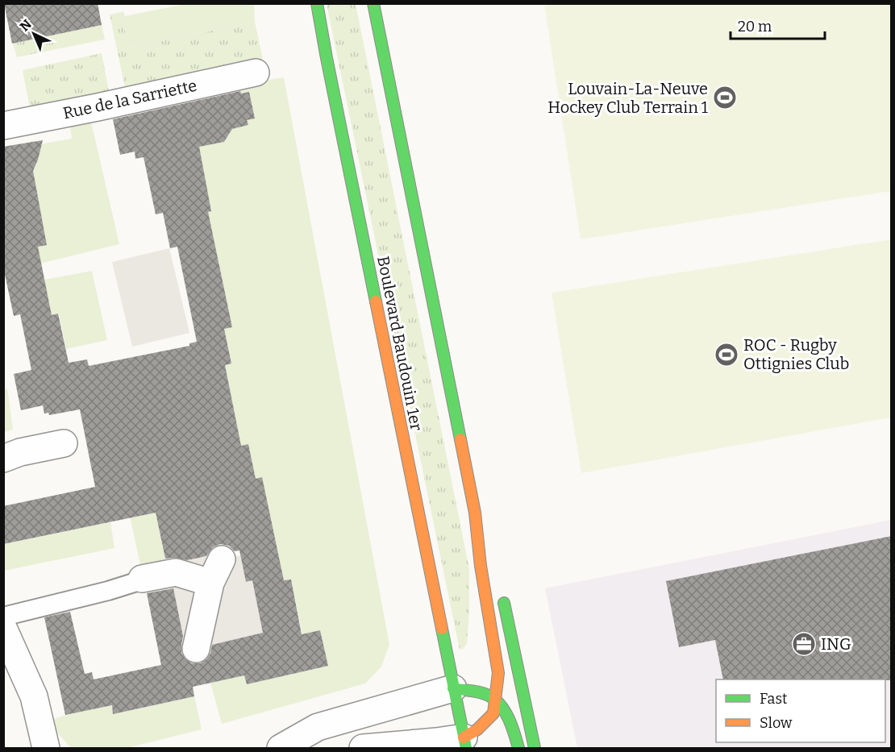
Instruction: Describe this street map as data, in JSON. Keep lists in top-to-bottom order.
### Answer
{
  "streets": {
    "main road": ["Boulevard Baudouin 1er"],
    "street": ["Rue de la Sarriette"]
  },
  "places": {
    "sports": ["Louvain-La-Neuve Hockey Club Terrain 1", "ROC - Rugby Ottignies Club"],
    "office": ["ING"]
  },
  "legend": ["Fast", "Slow"],
  "scale_bar": "20 m",
  "north": "top left"
}
